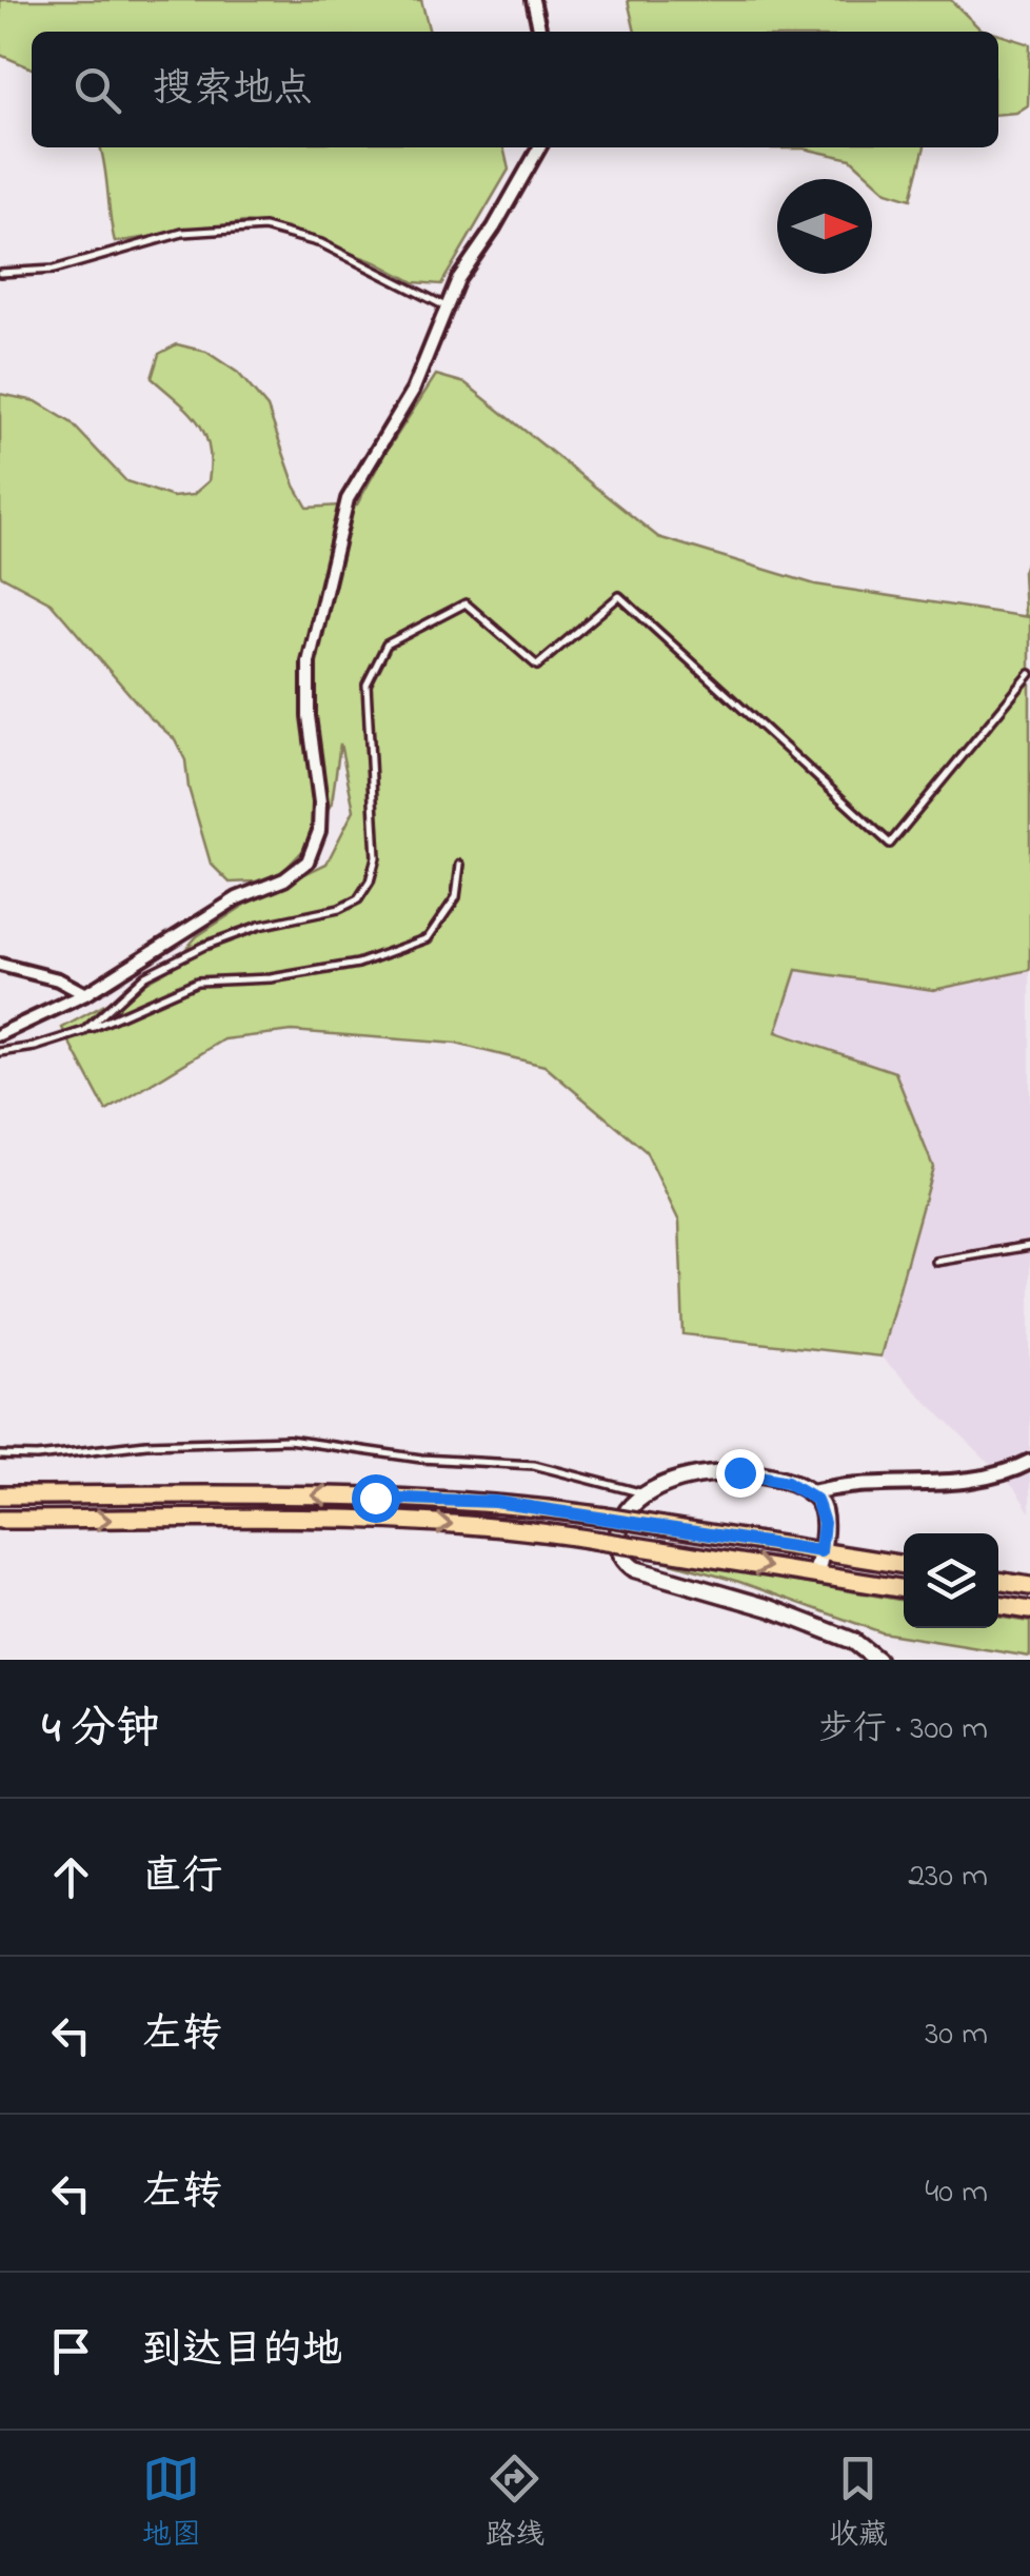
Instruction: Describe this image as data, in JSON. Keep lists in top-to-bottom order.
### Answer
{
  "north": "right",
  "page": {
    "search": "搜索地点",
    "heading": ["4 分钟", "步行 · 300 m"],
    "list": [
      ["直行", "230 m"],
      ["左转", "30 m"],
      ["左转", "40 m"],
      "到达目的地"
    ],
    "nav": ["地图", "路线", "收藏"]
  }
}
